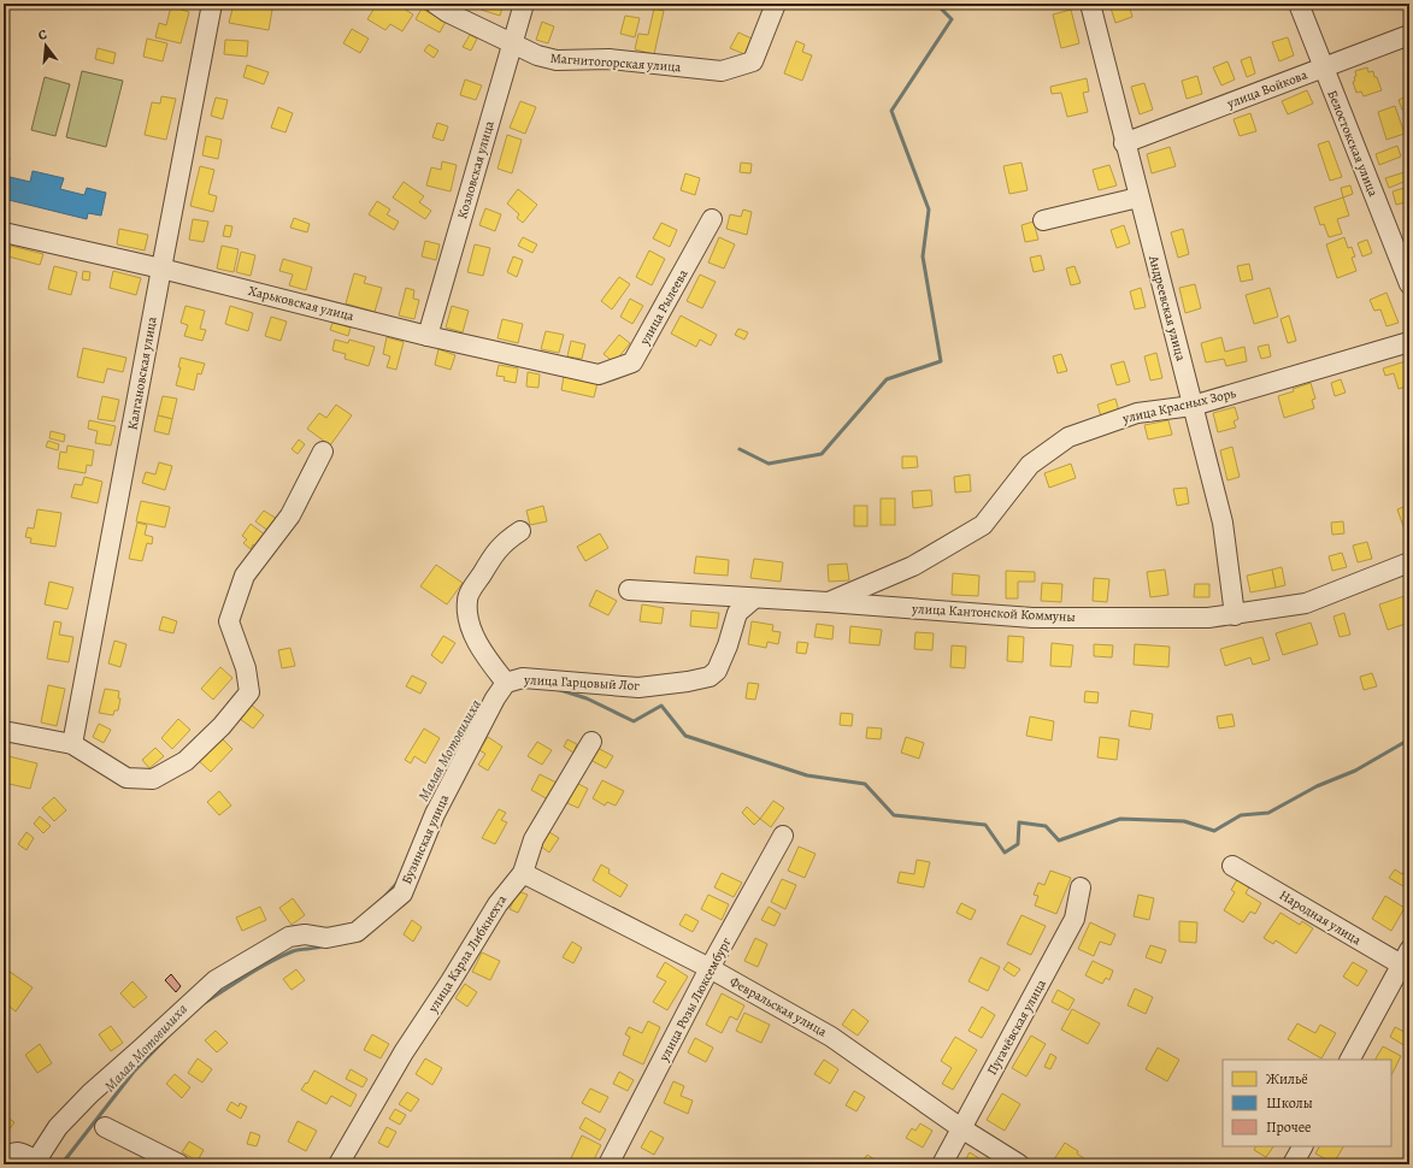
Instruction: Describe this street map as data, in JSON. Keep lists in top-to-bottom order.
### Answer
{
  "streets": {
    "street": [
      "Магнитогорская улица",
      "улица Войкова",
      "Белостокская улица",
      "Козловская улица",
      "Харьковская улица",
      "улица Рылеева",
      "Андреевская улица",
      "Калгановская улица",
      "улица Красных Зорь",
      "улица Кантонской Коммуны",
      "улица Гарцовый Лог",
      "Бузинская улица",
      "Народная улица",
      "улица Карла Либкнехта",
      "улица Розы Люксембург",
      "Февральская улица",
      "Пугачёвская улица"
    ]
  },
  "crossings": [
    ["Магнитогорская улица", "Козловская улица"],
    ["улица Войкова", "Белостокская улица"],
    ["улица Войкова", "Андреевская улица"],
    ["Козловская улица", "Харьковская улица"],
    ["Харьковская улица", "улица Рылеева"],
    ["Харьковская улица", "Калгановская улица"],
    ["Андреевская улица", "улица Красных Зорь"],
    ["Андреевская улица", "улица Кантонской Коммуны"],
    ["улица Красных Зорь", "улица Кантонской Коммуны"],
    ["улица Кантонской Коммуны", "улица Гарцовый Лог"],
    ["улица Гарцовый Лог", "Бузинская улица"],
    ["улица Карла Либкнехта", "Февральская улица"],
    ["улица Розы Люксембург", "Февральская улица"],
    ["Февральская улица", "Пугачёвская улица"]
  ],
  "water": ["Малая Мотовилиха"],
  "legend": ["Жильё", "Школы", "Прочее"],
  "north": "top"
}
